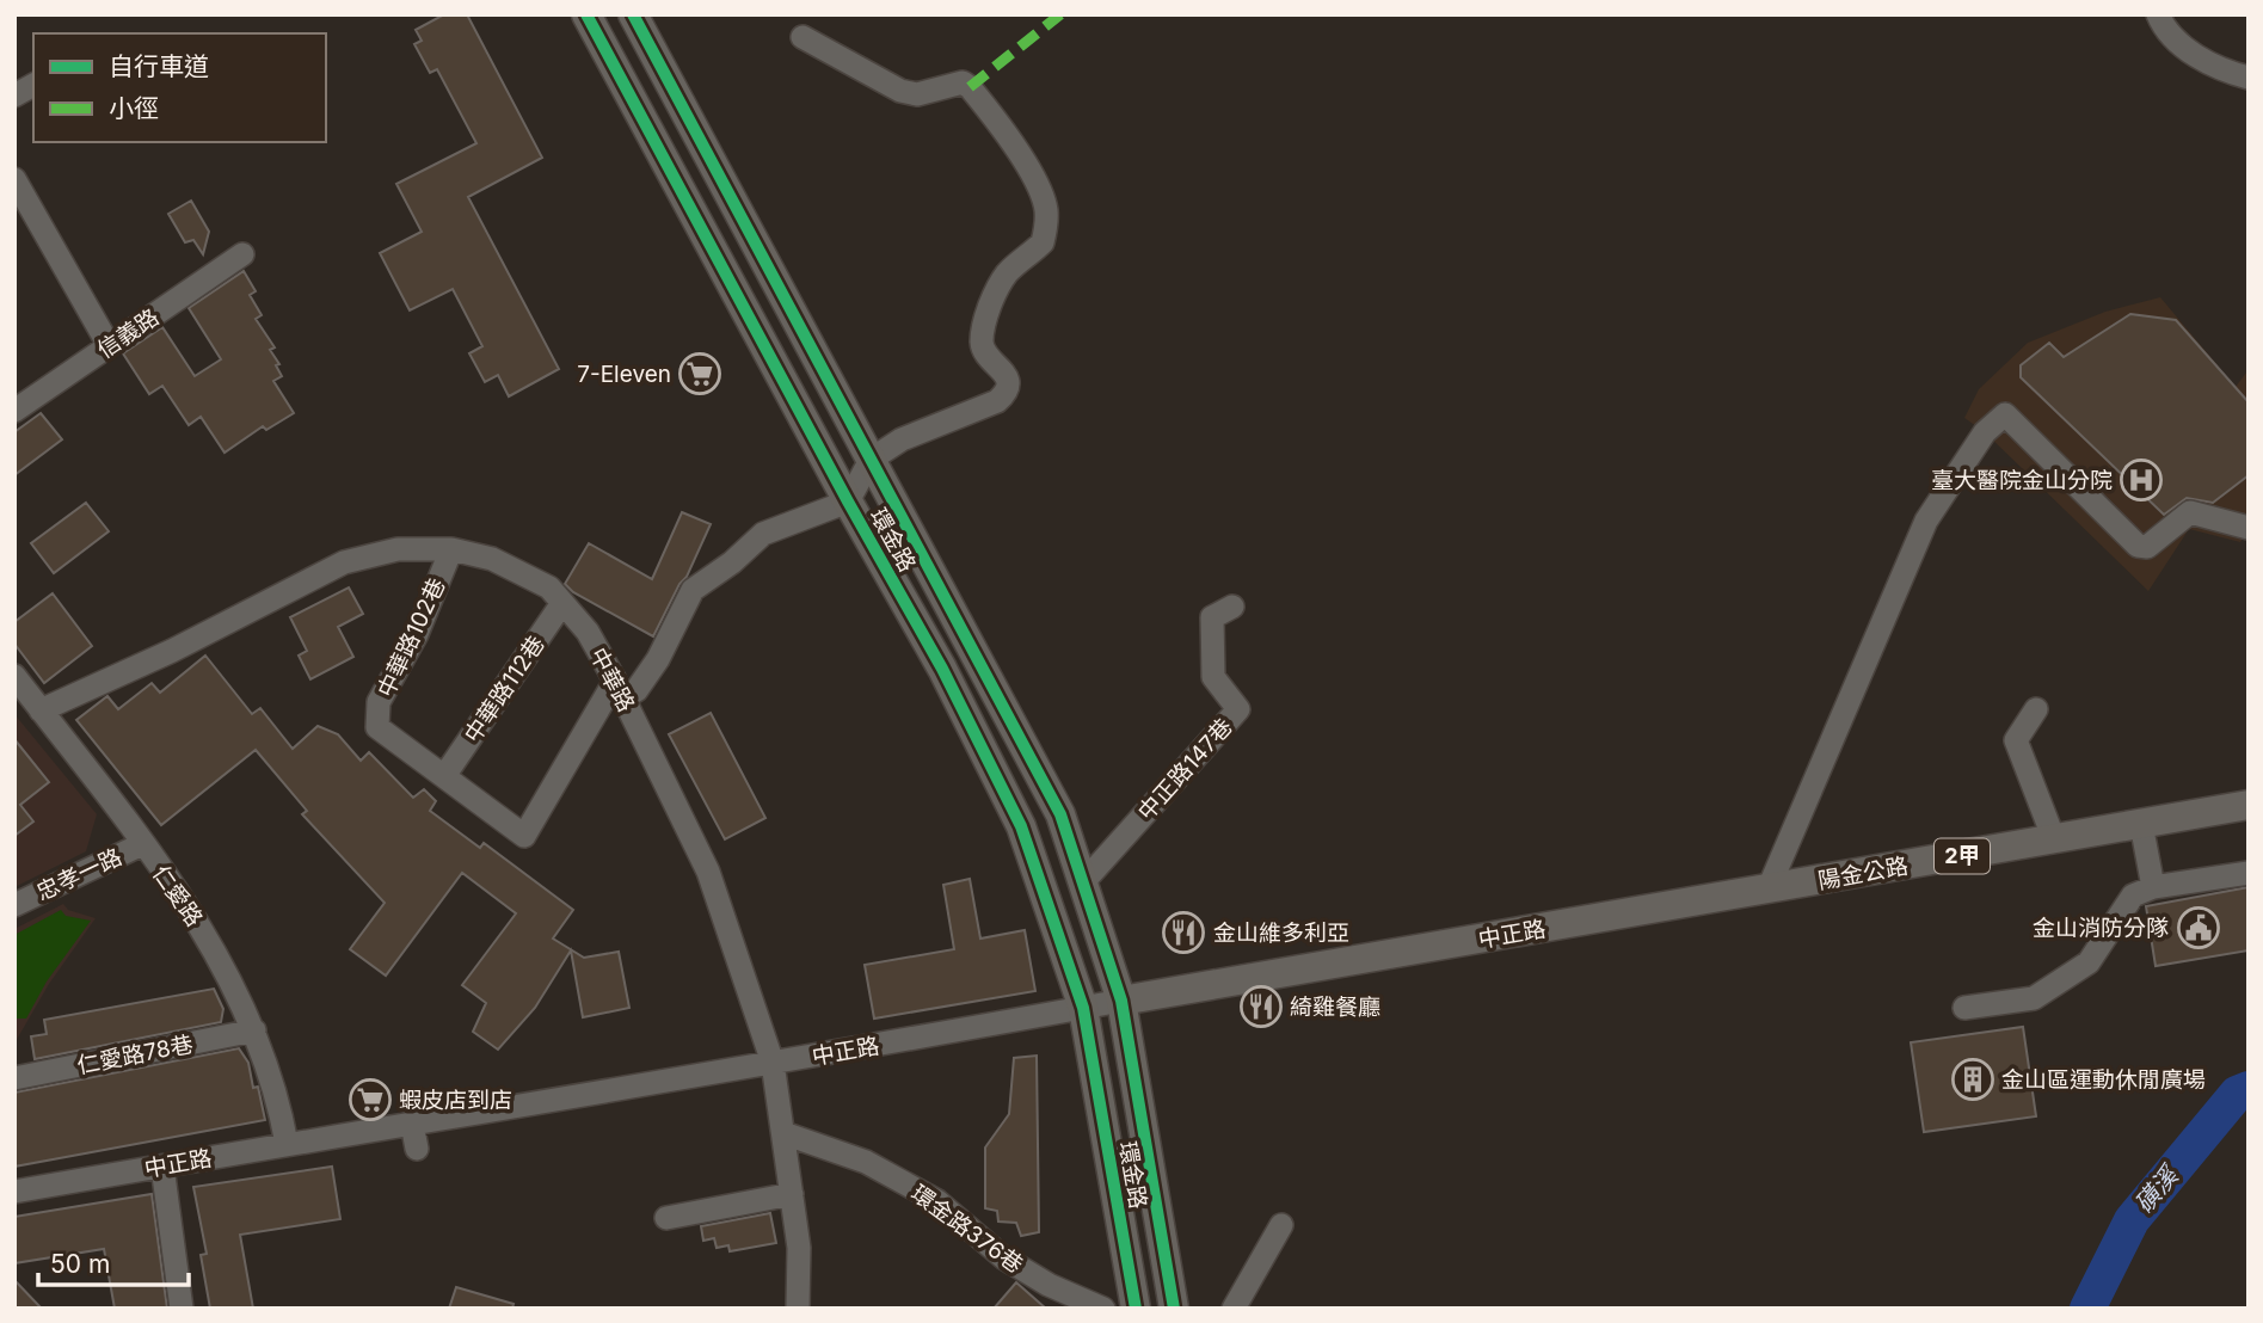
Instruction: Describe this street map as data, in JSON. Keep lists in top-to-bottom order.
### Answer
{
  "streets": {
    "main road": [
      "環金路",
      "2甲",
      "陽金公路",
      "中正路"
    ],
    "street": [
      "信義路",
      "中華路102巷",
      "中華路",
      "中華路112巷",
      "中正路147巷",
      "忠孝一路",
      "仁愛路",
      "仁愛路78巷",
      "環金路376巷"
    ]
  },
  "crossings": [
    ["環金路", "中正路147巷"],
    ["環金路", "中正路"],
    ["中華路102巷", "中華路"],
    ["中華路102巷", "中華路112巷"],
    ["中華路", "中華路112巷"],
    ["中華路", "仁愛路"],
    ["中華路", "中正路"],
    ["中華路", "環金路376巷"],
    ["陽金公路", "中正路"],
    ["忠孝一路", "仁愛路"],
    ["仁愛路", "中正路"],
    ["仁愛路", "仁愛路78巷"]
  ],
  "water": ["磺溪"],
  "places": {
    "supermarket": ["7-Eleven", "蝦皮店到店"],
    "hospital": ["臺大醫院金山分院"],
    "public building": ["金山消防分隊"],
    "restaurant": ["金山維多利亞", "綺雞餐廳"],
    "building": ["金山區運動休閒廣場"]
  },
  "legend": ["自行車道", "小徑"],
  "scale_bar": "50 m"
}
